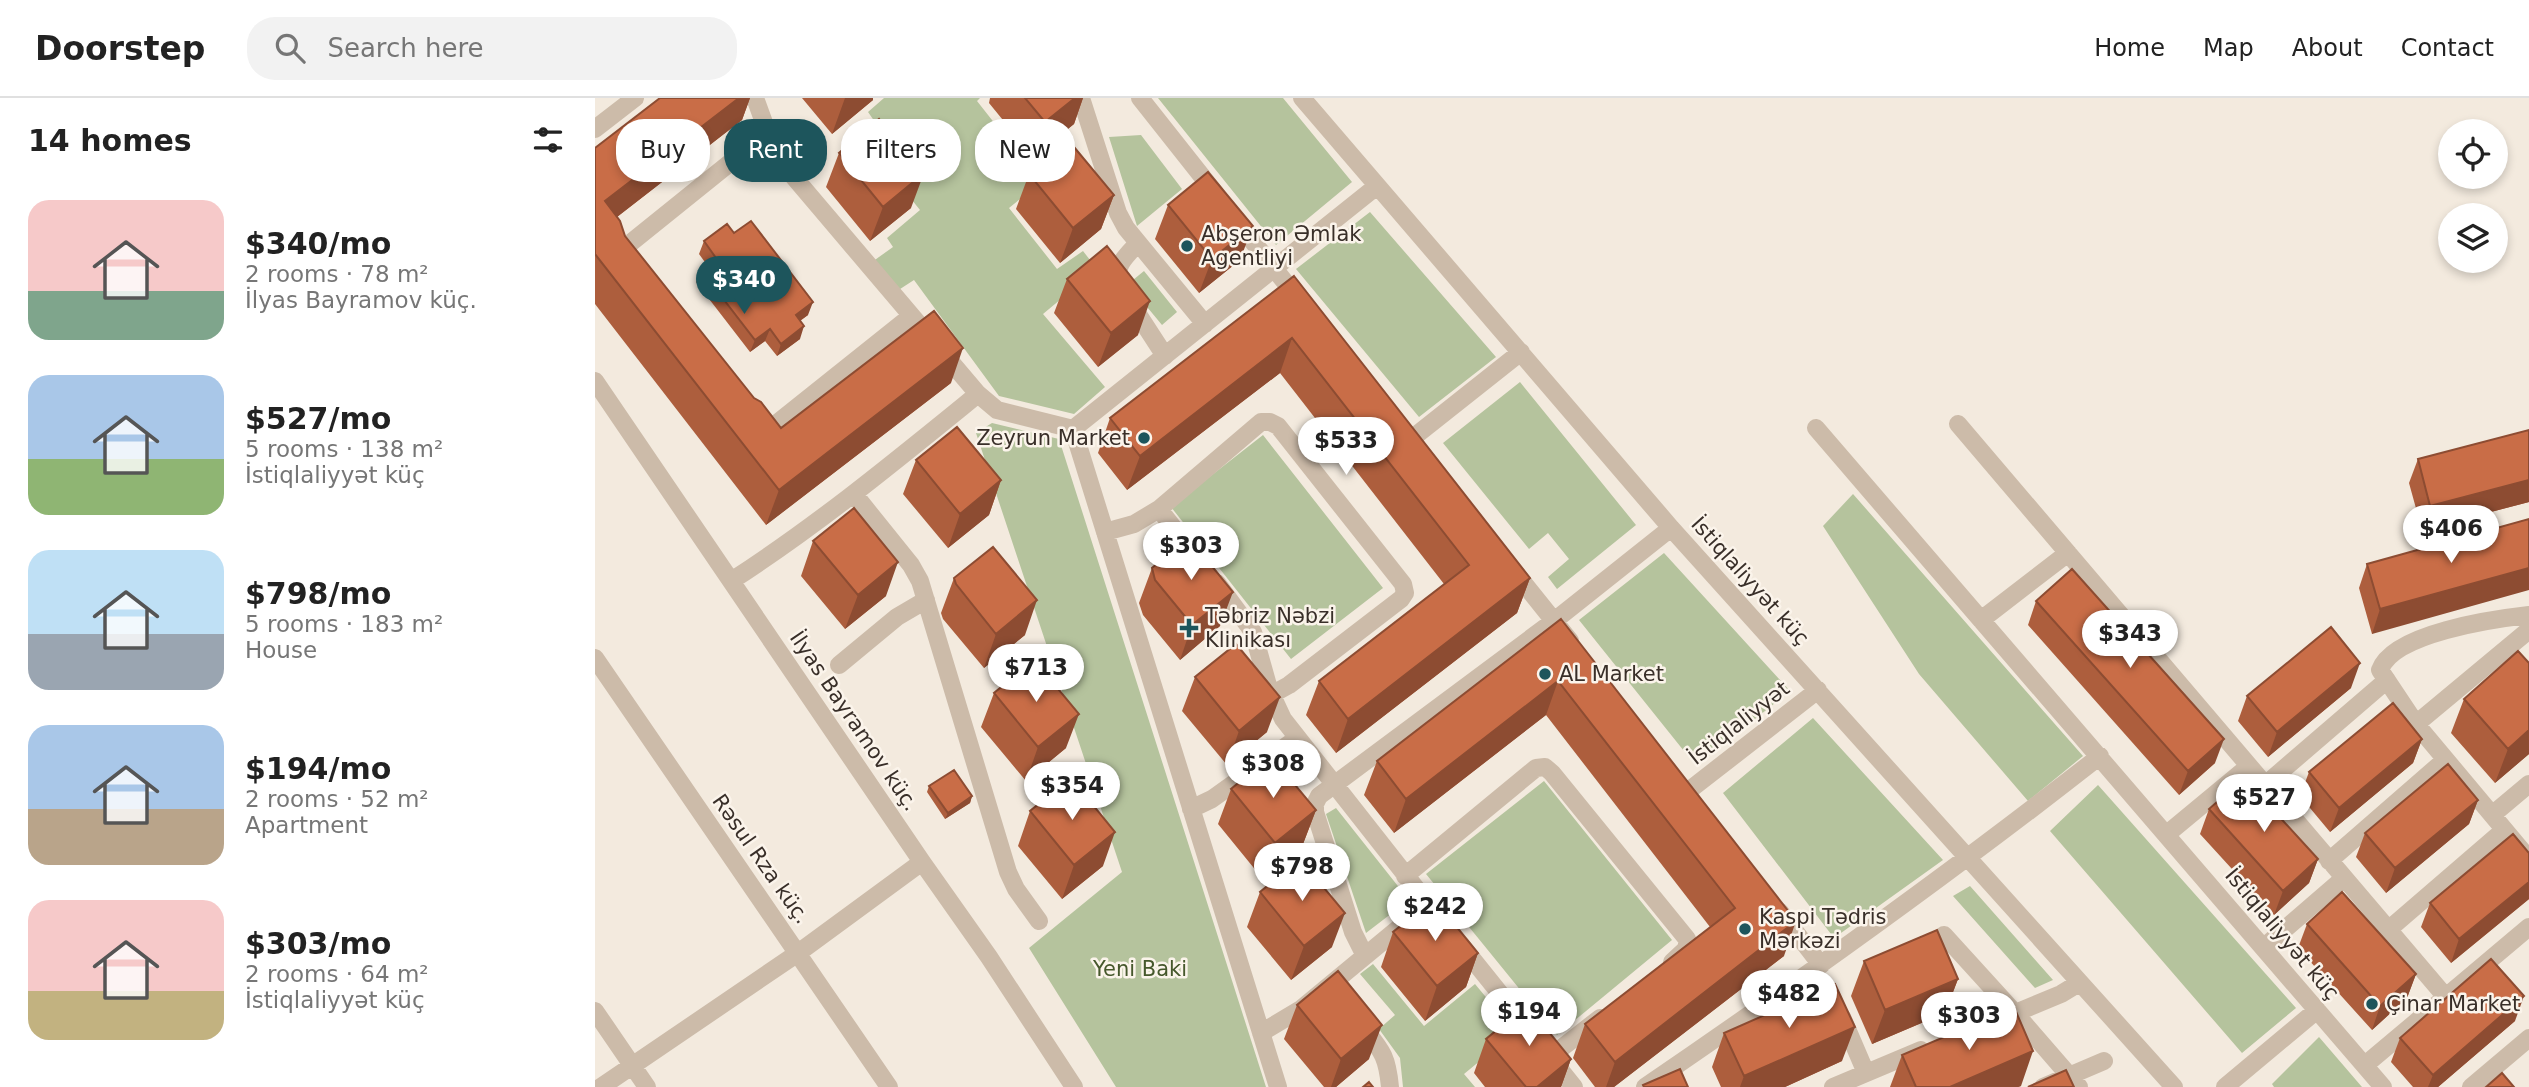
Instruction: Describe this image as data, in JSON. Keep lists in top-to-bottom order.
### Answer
{
  "streets": {
    "street": [
      "İstiqlaliyyət küç",
      "İlyas Bayramov küç.",
      "İstiqlaliyyət",
      "Rəsul Rza küç."
    ]
  },
  "crossings": [
    ["İstiqlaliyyət küç", "İstiqlaliyyət"]
  ],
  "parks": ["Yeni Baki"],
  "places": {
    "other": [
      "Abşeron Əmlak Agentliyi",
      "Zeyrun Market",
      "AL Market",
      "Kaspi Tədris Mərkəzi",
      "Çinar Market"
    ],
    "health": ["Təbriz Nəbzi Klinikası"]
  },
  "page": {
    "header": "Doorstep",
    "search": "Search here",
    "nav": [
      "Home",
      "Map",
      "About",
      "Contact"
    ],
    "heading": "14 homes",
    "chip": [
      "Buy",
      "Rent",
      "Filters",
      "New"
    ],
    "list": [
      {
        "name": "$340/mo",
        "note": "2 rooms · 78 m² · İlyas Bayramov küç."
      },
      {
        "name": "$527/mo",
        "note": "5 rooms · 138 m² · İstiqlaliyyət küç"
      },
      {
        "name": "$798/mo",
        "note": "5 rooms · 183 m² · House"
      },
      {
        "name": "$194/mo",
        "note": "2 rooms · 52 m² · Apartment"
      },
      {
        "name": "$303/mo",
        "note": "2 rooms · 64 m² · İstiqlaliyyət küç"
      }
    ],
    "price": [
      "$340",
      "$533",
      "$406",
      "$303",
      "$343",
      "$713",
      "$308",
      "$354",
      "$527",
      "$798",
      "$242",
      "$482",
      "$194",
      "$303"
    ]
  }
}
